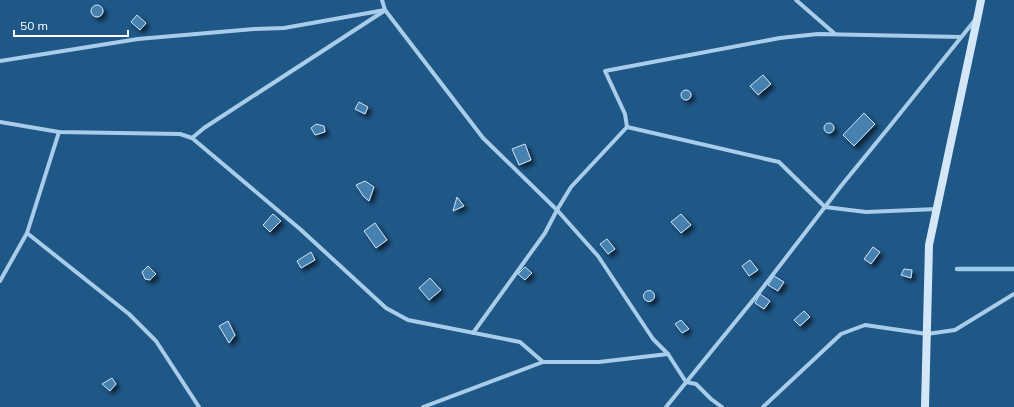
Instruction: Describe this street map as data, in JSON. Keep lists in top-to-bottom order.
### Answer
{
  "scale_bar": "50 m"
}
